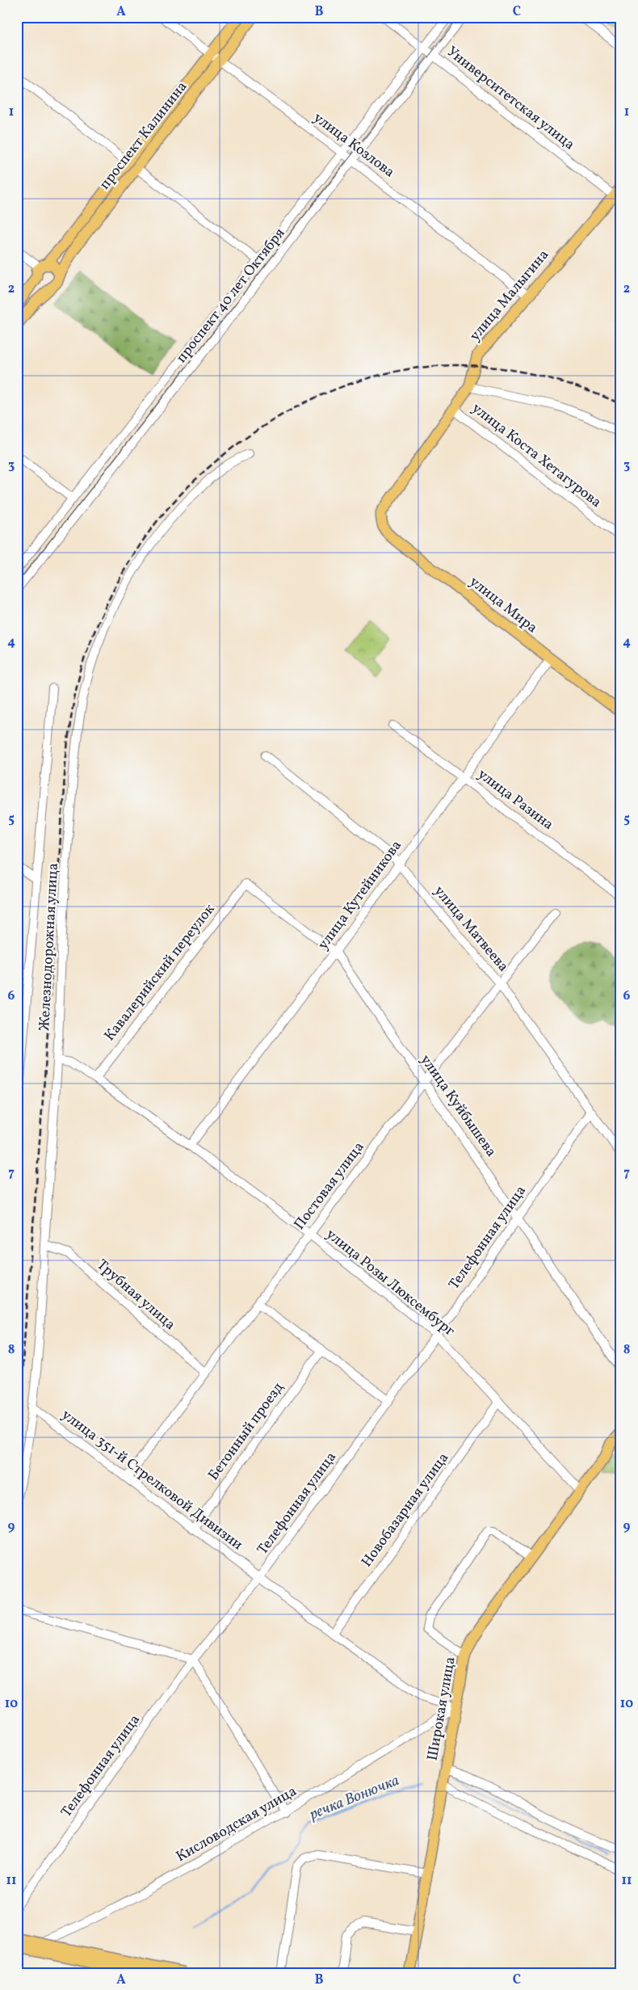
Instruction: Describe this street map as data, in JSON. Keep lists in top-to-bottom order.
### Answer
{
  "streets": {
    "main road": [
      "проспект Калинина",
      "улица Малыгина",
      "улица Мира",
      "Широкая улица"
    ],
    "street": [
      "Университетская улица",
      "улица Козлова",
      "проспект 40 лет Октября",
      "улица Коста Хетагурова",
      "улица Разина",
      "улица Кутейникова",
      "улица Матвеева",
      "Железнодорожная улица",
      "Кавалерийский переулок",
      "улица Куйбышева",
      "Постовая улица",
      "Телефонная улица",
      "улица Розы Люксембург",
      "Трубная улица",
      "Бетонный проезд",
      "улица 351-й Стрелковой Дивизии",
      "Новобазарная улица",
      "Кисловодская улица"
    ]
  },
  "crossings": [
    ["Университетская улица", "проспект 40 лет Октября"],
    ["Университетская улица", "улица Малыгина"],
    ["проспект Калинина", "улица Козлова"],
    ["улица Козлова", "проспект 40 лет Октября"],
    ["улица Козлова", "улица Малыгина"],
    ["улица Малыгина", "улица Коста Хетагурова"],
    ["улица Малыгина", "улица Мира"],
    ["улица Мира", "улица Кутейникова"],
    ["улица Разина", "улица Кутейникова"],
    ["улица Кутейникова", "улица Матвеева"],
    ["улица Кутейникова", "улица Куйбышева"],
    ["улица Кутейникова", "улица Розы Люксембург"],
    ["улица Матвеева", "Постовая улица"],
    ["улица Матвеева", "Телефонная улица"],
    ["Железнодорожная улица", "улица Розы Люксембург"],
    ["Железнодорожная улица", "Трубная улица"],
    ["Железнодорожная улица", "улица 351-й Стрелковой Дивизии"],
    ["Кавалерийский переулок", "улица Куйбышева"],
    ["Кавалерийский переулок", "улица Розы Люксембург"],
    ["улица Куйбышева", "Постовая улица"],
    ["улица Куйбышева", "Телефонная улица"],
    ["Постовая улица", "улица Розы Люксембург"],
    ["Постовая улица", "Трубная улица"],
    ["Постовая улица", "улица 351-й Стрелковой Дивизии"],
    ["Телефонная улица", "улица Розы Люксембург"],
    ["Телефонная улица", "улица 351-й Стрелковой Дивизии"],
    ["улица Розы Люксембург", "Новобазарная улица"],
    ["улица Розы Люксембург", "Широкая улица"],
    ["Бетонный проезд", "улица 351-й Стрелковой Дивизии"],
    ["улица 351-й Стрелковой Дивизии", "Новобазарная улица"],
    ["улица 351-й Стрелковой Дивизии", "Широкая улица"],
    ["улица 351-й Стрелковой Дивизии", "Кисловодская улица"],
    ["Широкая улица", "Кисловодская улица"]
  ],
  "water": ["речка Вонючка"],
  "grid": {
    "columns": ["A", "B", "C"],
    "rows": [
      "1",
      "2",
      "3",
      "4",
      "5",
      "6",
      "7",
      "8",
      "9",
      "10",
      "11"
    ]
  }
}
